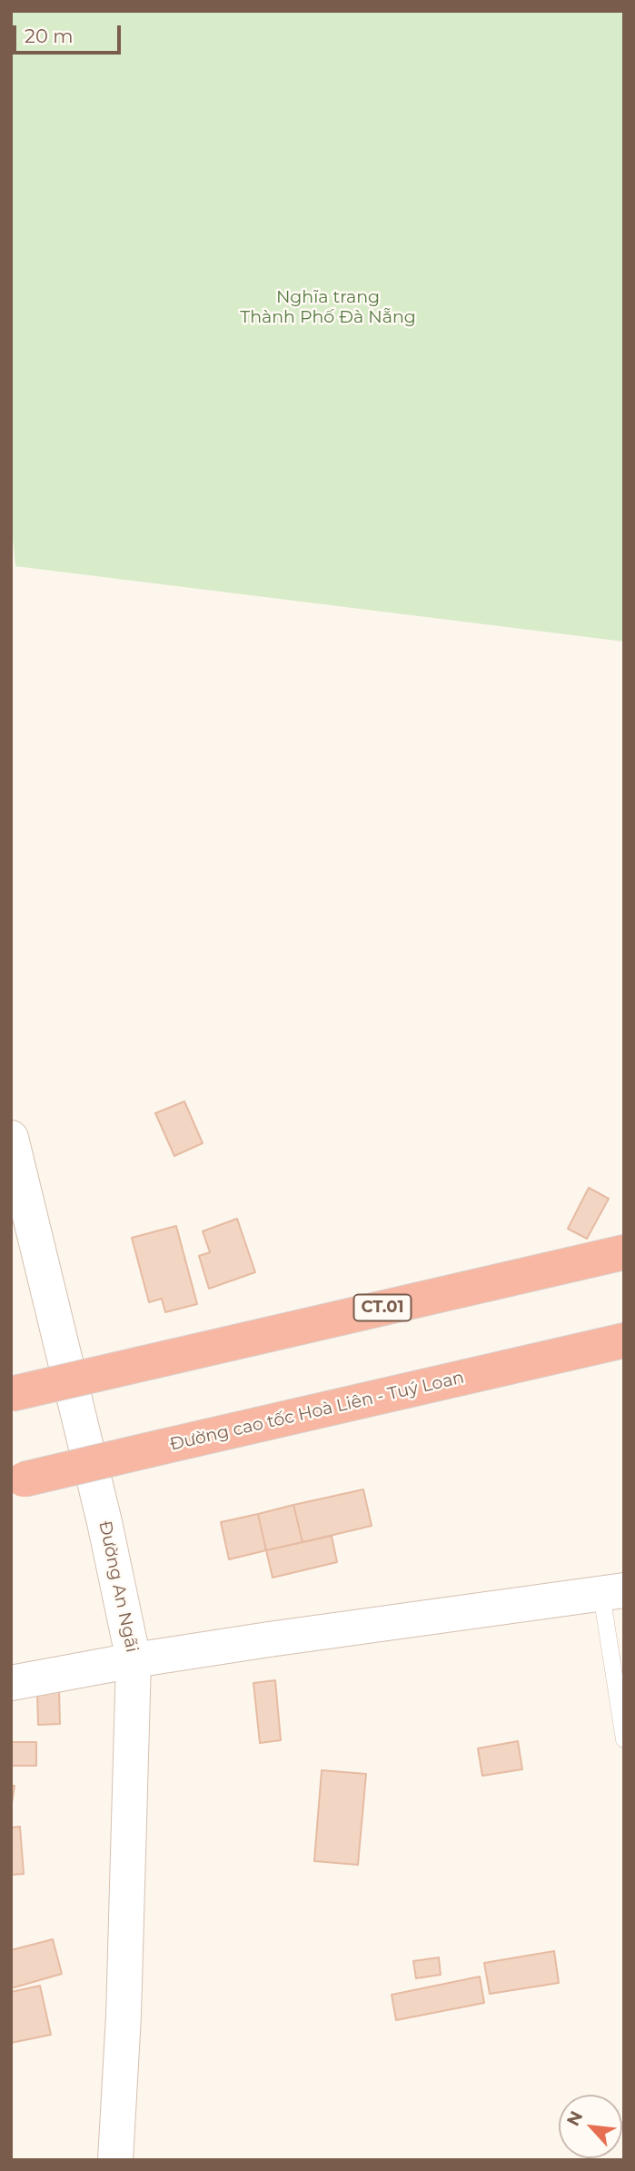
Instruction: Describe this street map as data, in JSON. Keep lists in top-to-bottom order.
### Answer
{
  "streets": {
    "highway": ["CT.01", "Đường cao tốc Hoà Liên - Tuý Loan"],
    "main road": ["Đường An Ngãi"]
  },
  "parks": ["Nghĩa trang Thành Phố Đà Nẵng"],
  "scale_bar": "20 m",
  "north": "top left"
}
